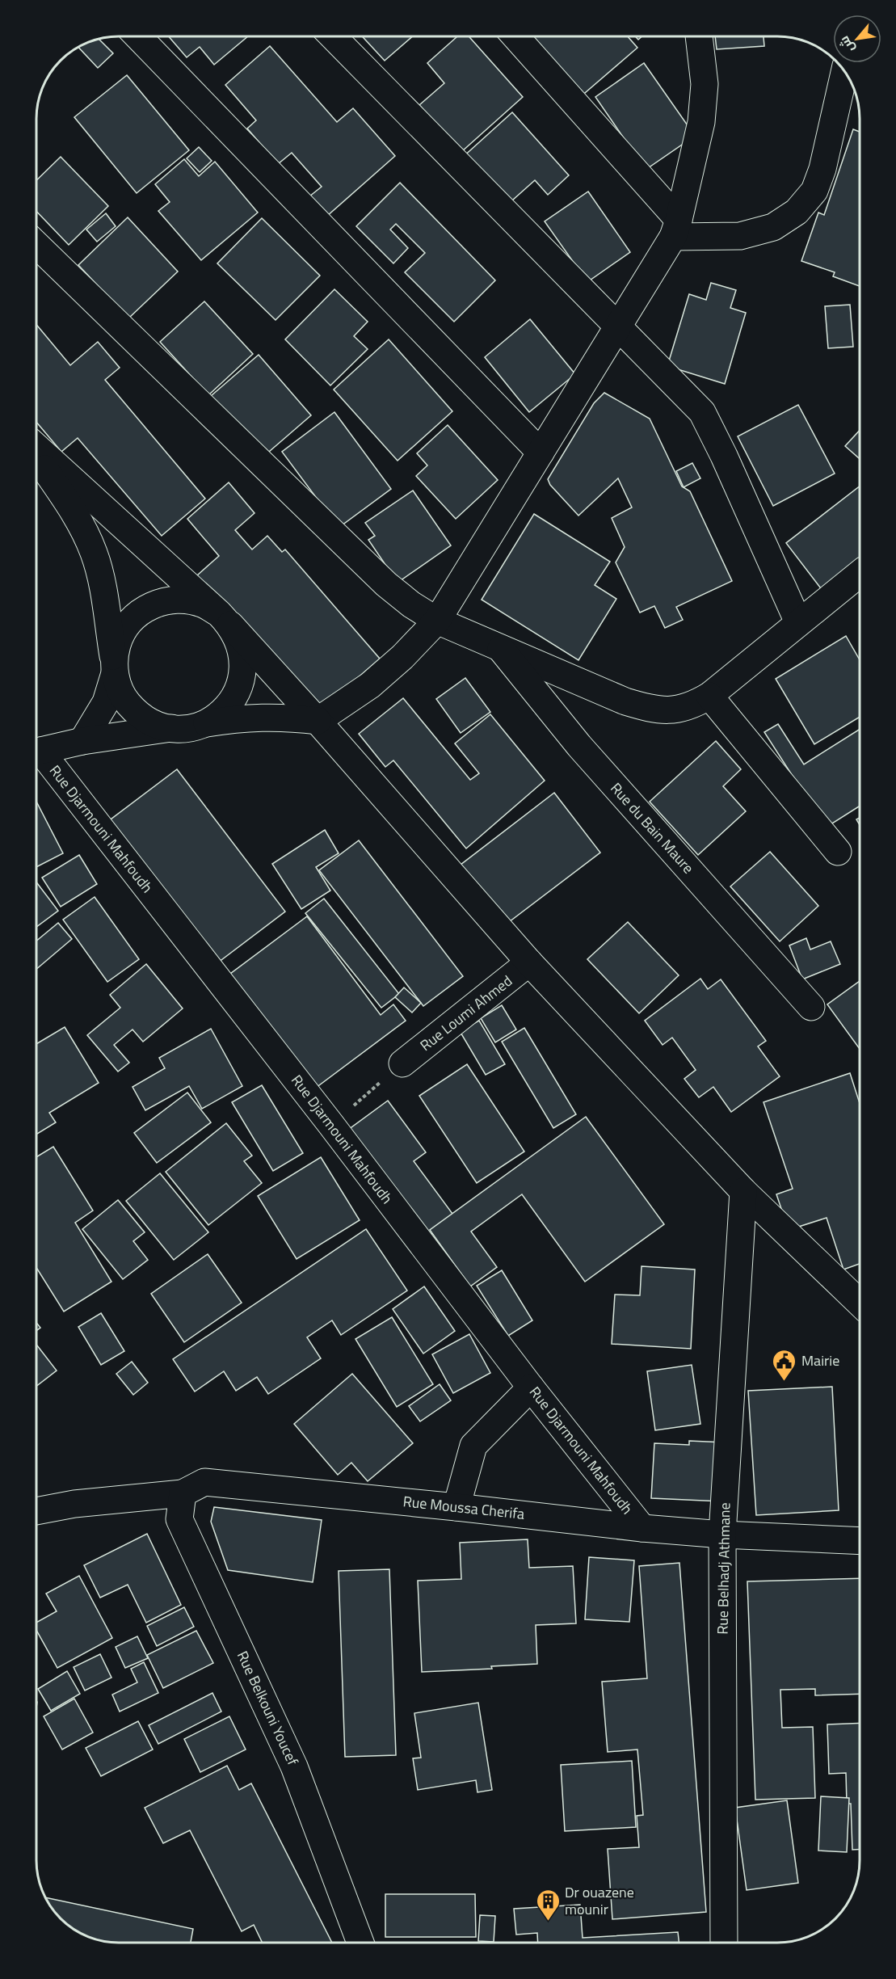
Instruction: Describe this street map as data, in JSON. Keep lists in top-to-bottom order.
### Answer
{
  "streets": {
    "street": [
      "Rue du Bain Maure",
      "Rue Djarmouni Mahfoudh",
      "Rue Loumi Ahmed",
      "Rue Moussa Cherifa",
      "Rue Belhadj Athmane",
      "Rue Belkouni Youcef"
    ]
  },
  "crossings": [
    ["Rue Djarmouni Mahfoudh", "Rue Moussa Cherifa"],
    ["Rue Moussa Cherifa", "Rue Belhadj Athmane"],
    ["Rue Moussa Cherifa", "Rue Belkouni Youcef"]
  ],
  "places": {
    "public building": ["Mairie"],
    "building": ["Dr ouazene mounir"]
  },
  "north": "bottom left"
}
